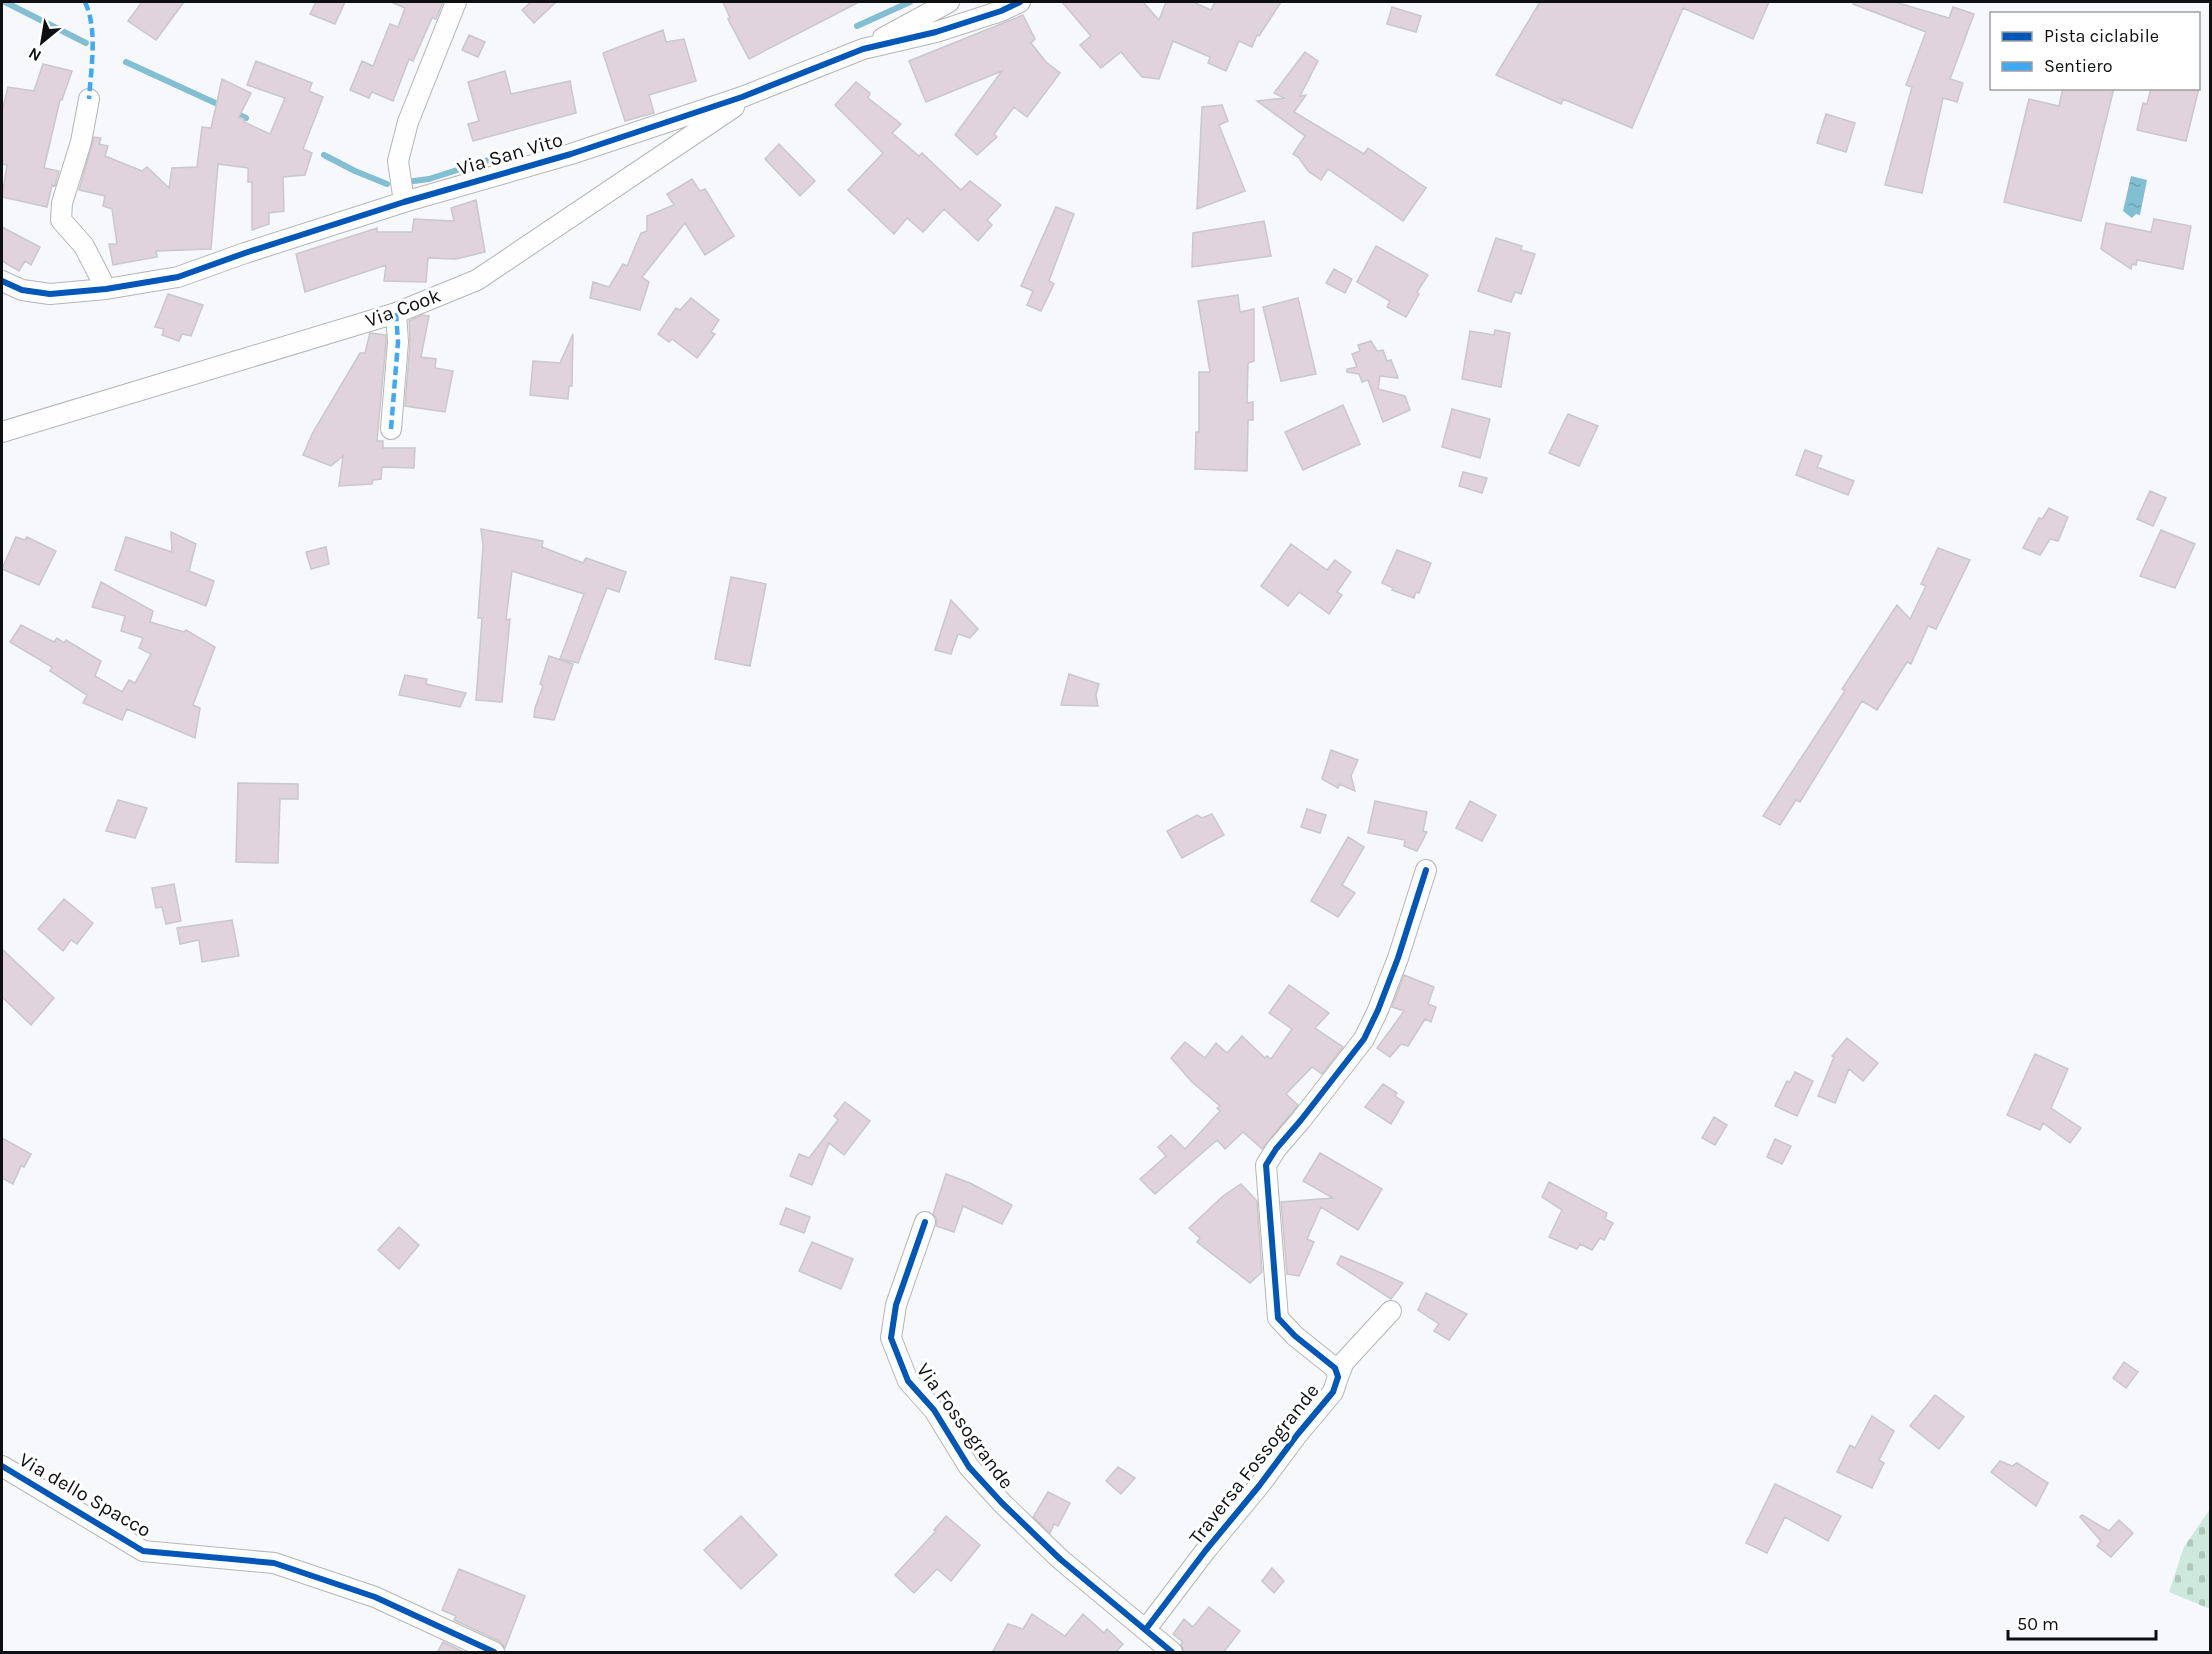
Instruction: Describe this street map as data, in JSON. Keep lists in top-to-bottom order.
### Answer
{
  "streets": {
    "street": [
      "Via San Vito",
      "Via Cook",
      "Via Fossogrande",
      "Traversa Fossogrande",
      "Via dello Spacco"
    ]
  },
  "crossings": [
    ["Via San Vito", "Via Cook"],
    ["Via Fossogrande", "Traversa Fossogrande"]
  ],
  "legend": ["Pista ciclabile", "Sentiero"],
  "scale_bar": "50 m",
  "north": "bottom left"
}
